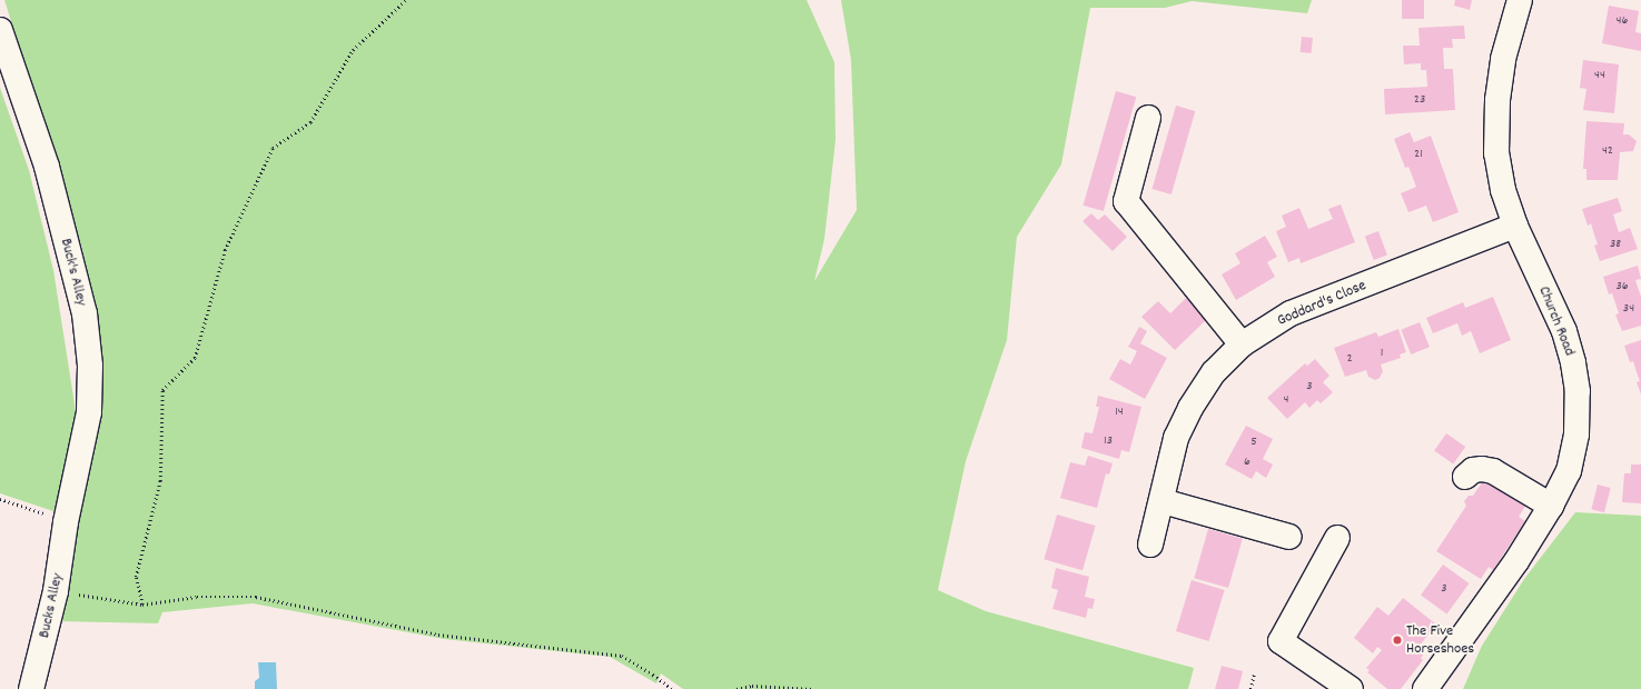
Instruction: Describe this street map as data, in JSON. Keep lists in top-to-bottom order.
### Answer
{
  "streets": {
    "street": [
      "Buck's Alley",
      "Goddard's Close",
      "Church Road",
      "Bucks Alley"
    ]
  },
  "crossings": [
    ["Buck's Alley", "Bucks Alley"],
    ["Goddard's Close", "Church Road"]
  ],
  "places": ["The Five Horseshoes"],
  "house_numbers": [
    "46",
    "44",
    "23",
    "42",
    "21",
    "38",
    "36",
    "34",
    "1",
    "2",
    "3",
    "4",
    "14",
    "13",
    "5",
    "6",
    "3"
  ]
}
